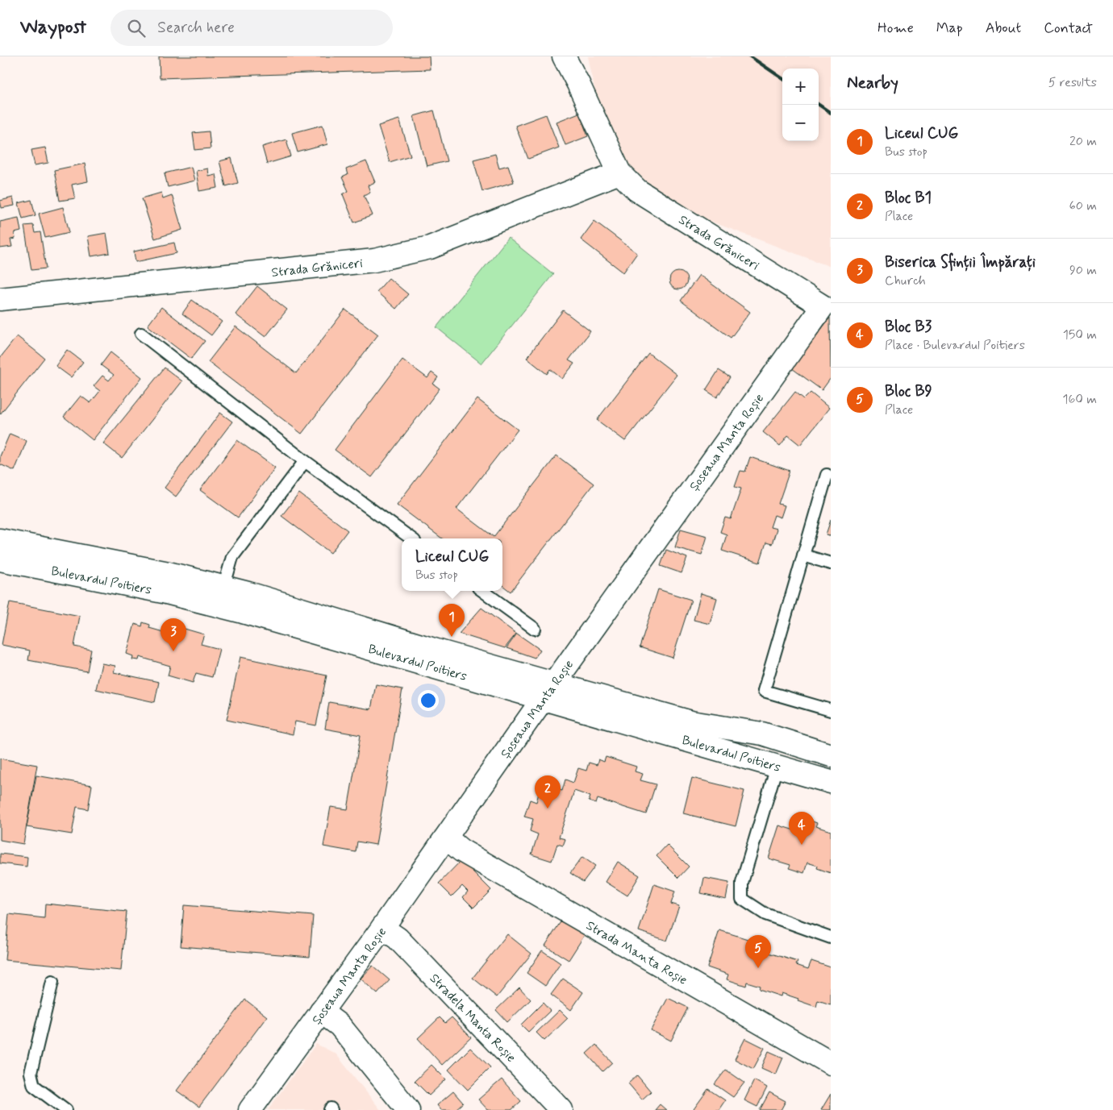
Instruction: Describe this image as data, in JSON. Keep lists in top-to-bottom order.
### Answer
{
  "streets": {
    "street": [
      "Strada Grăniceri",
      "Șoseaua Manta Roșie",
      "Bulevardul Poitiers",
      "Strada Manta Roșie",
      "Stradela Manta Roșie"
    ]
  },
  "crossings": [
    ["Strada Grăniceri", "Șoseaua Manta Roșie"],
    ["Șoseaua Manta Roșie", "Bulevardul Poitiers"],
    ["Șoseaua Manta Roșie", "Strada Manta Roșie"],
    ["Șoseaua Manta Roșie", "Stradela Manta Roșie"]
  ],
  "page": {
    "header": "Waypost",
    "search": "Search here",
    "nav": [
      "Home",
      "Map",
      "About",
      "Contact"
    ],
    "heading": ["Nearby", "5 results"],
    "map_buttons": ["+", "−"],
    "list": [
      {
        "mark": "1",
        "name": "Liceul CUG",
        "note": "Bus stop",
        "value": "20 m"
      },
      {
        "mark": "2",
        "name": "Bloc B1",
        "note": "Place",
        "value": "60 m"
      },
      {
        "mark": "3",
        "name": "Biserica Sfinții Împărați",
        "note": "Church",
        "value": "90 m"
      },
      {
        "mark": "4",
        "name": "Bloc B3",
        "note": "Place · Bulevardul Poitiers",
        "value": "150 m"
      },
      {
        "mark": "5",
        "name": "Bloc B9",
        "note": "Place",
        "value": "160 m"
      }
    ],
    "popup": ["Liceul CUG", "Bus stop"],
    "pins": [
      "1",
      "3",
      "2",
      "4",
      "5"
    ]
  }
}
